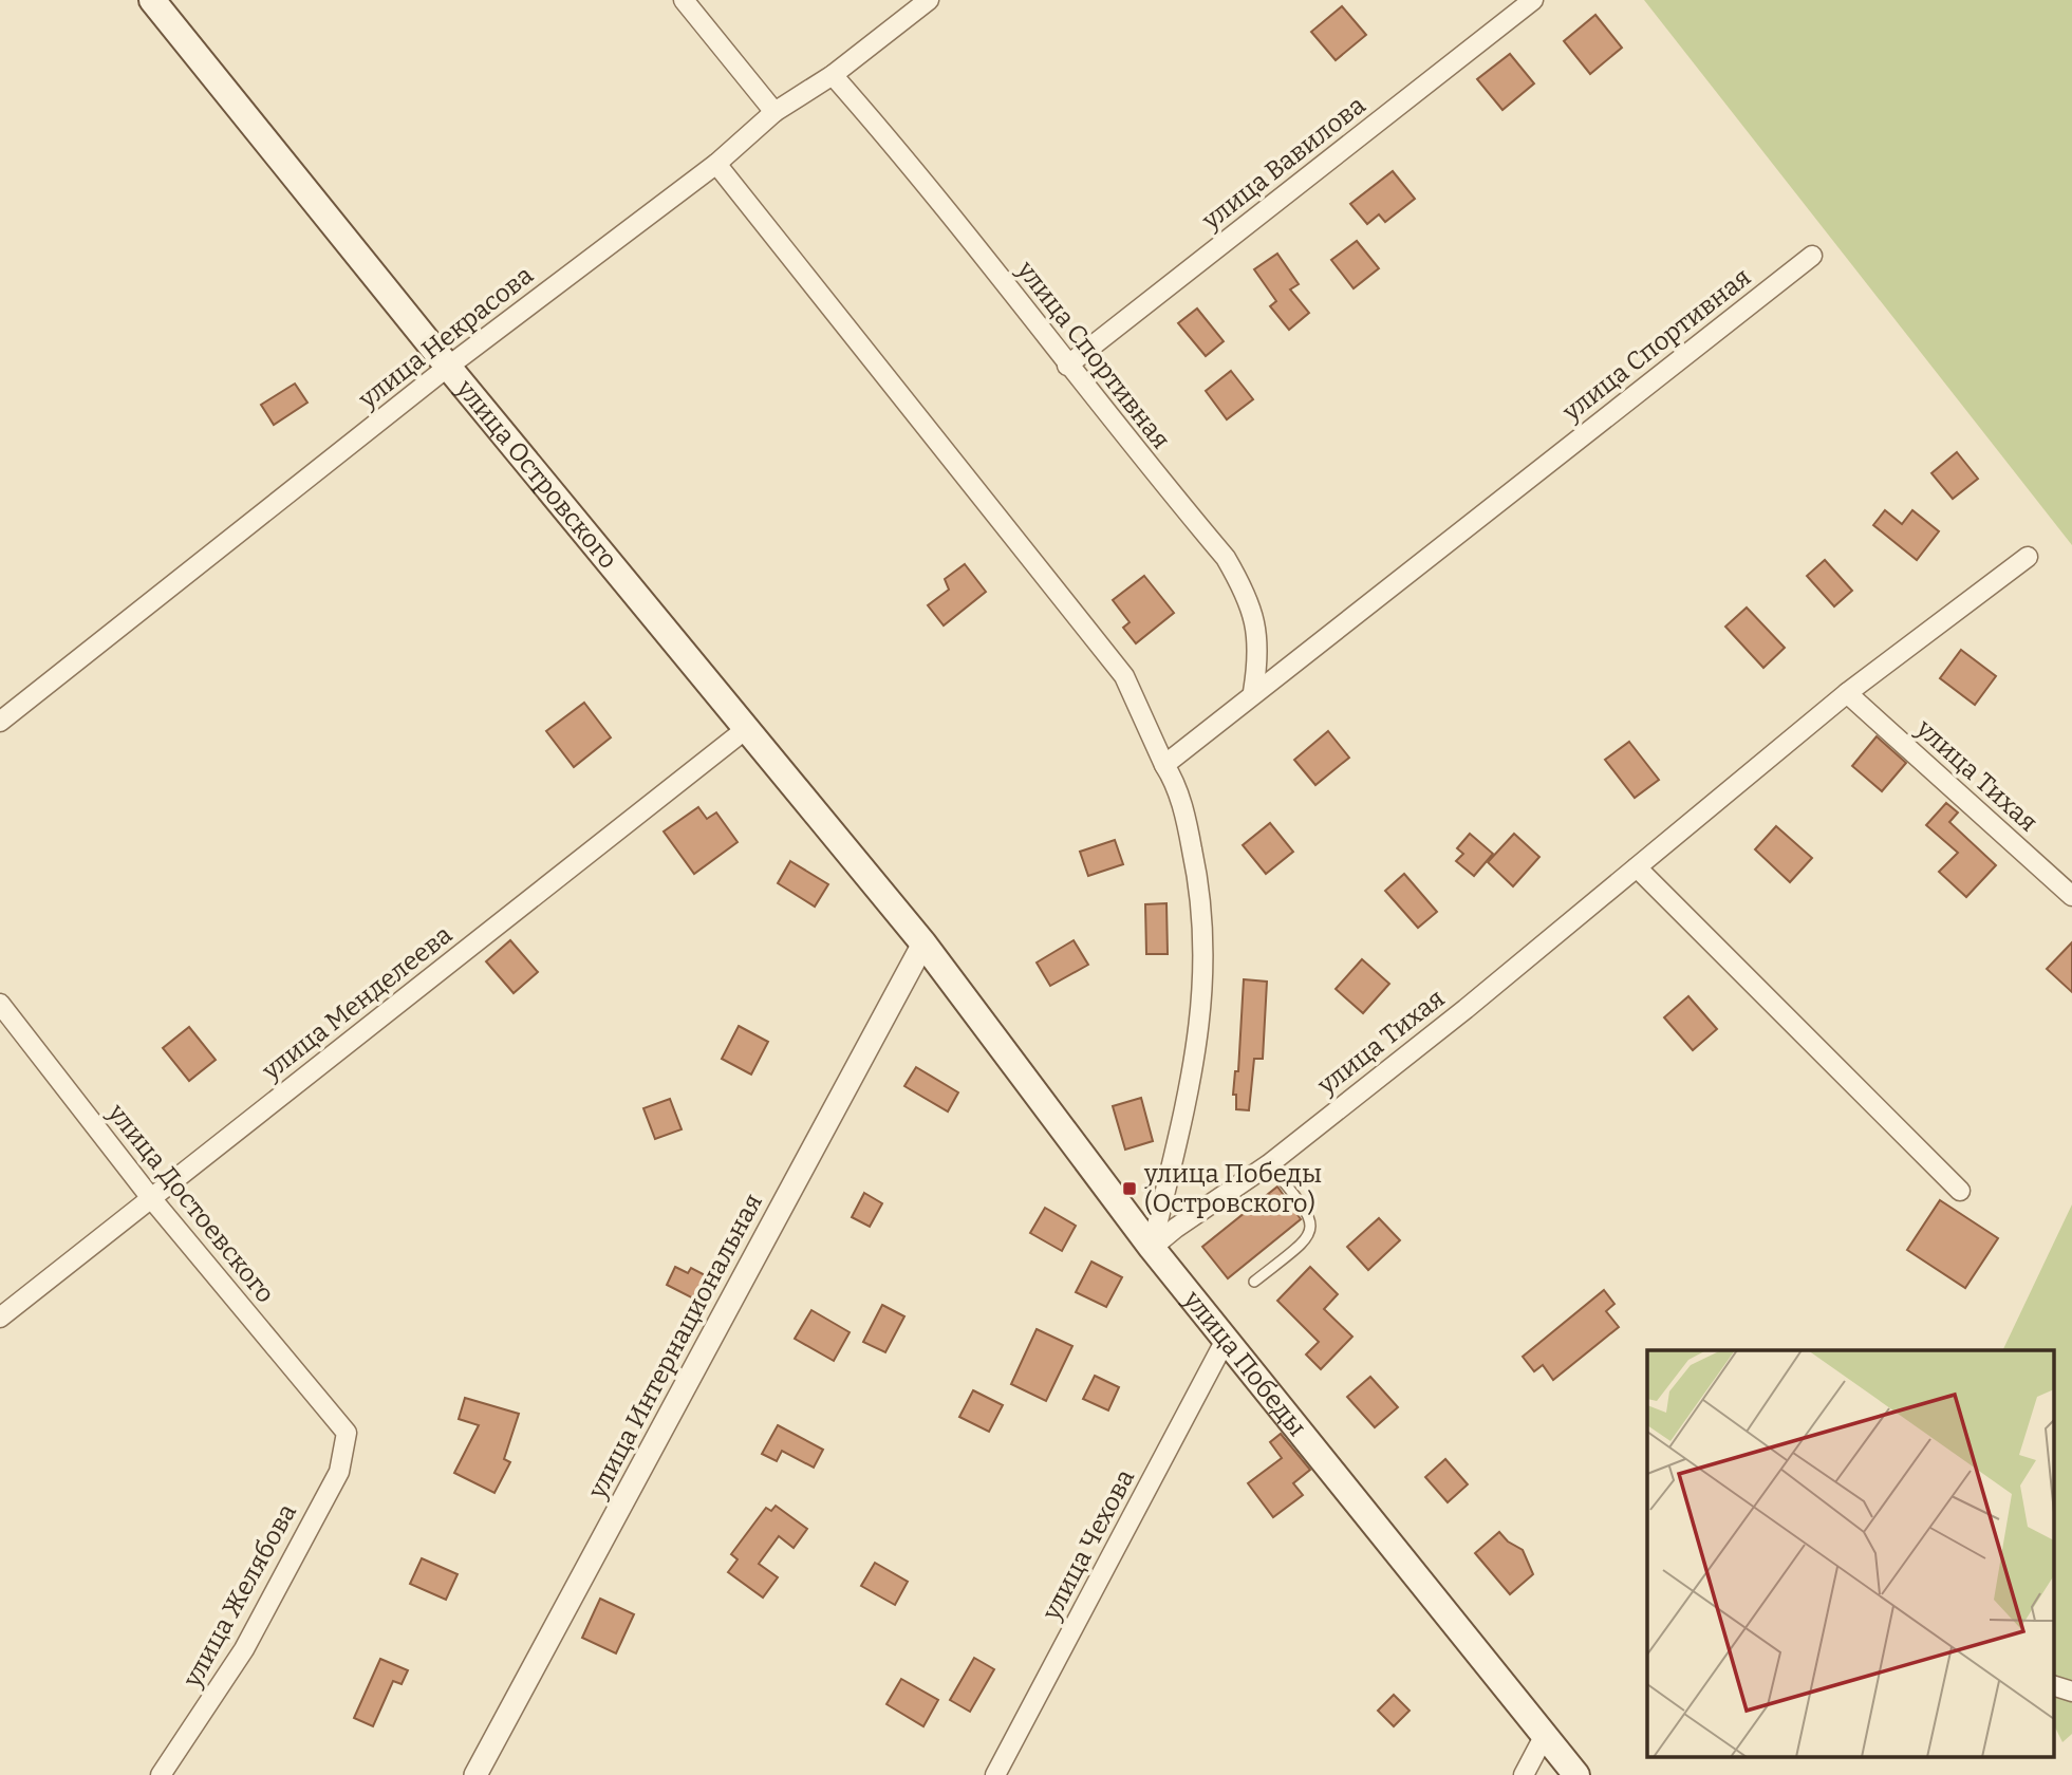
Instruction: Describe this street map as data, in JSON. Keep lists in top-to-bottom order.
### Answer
{
  "streets": {
    "main road": ["улица Островского", "улица Победы"],
    "street": [
      "улица Вавилова",
      "улица Некрасова",
      "улица Спортивная",
      "улица Тихая",
      "улица Менделеева",
      "улица Достоевского",
      "улица Интернациональная",
      "улица Чехова",
      "улица Желябова"
    ]
  },
  "crossings": [
    ["улица Вавилова", "улица Спортивная"],
    ["улица Некрасова", "улица Спортивная"],
    ["улица Некрасова", "улица Островского"],
    ["улица Островского", "улица Менделеева"],
    ["улица Островского", "улица Интернациональная"],
    ["улица Островского", "улица Победы"],
    ["улица Тихая", "улица Победы"],
    ["улица Менделеева", "улица Достоевского"],
    ["улица Достоевского", "улица Желябова"],
    ["улица Интернациональная", "улица Победы"],
    ["улица Победы", "улица Чехова"]
  ],
  "places": {
    "transit": ["улица Победы (Островского)"]
  }
}
